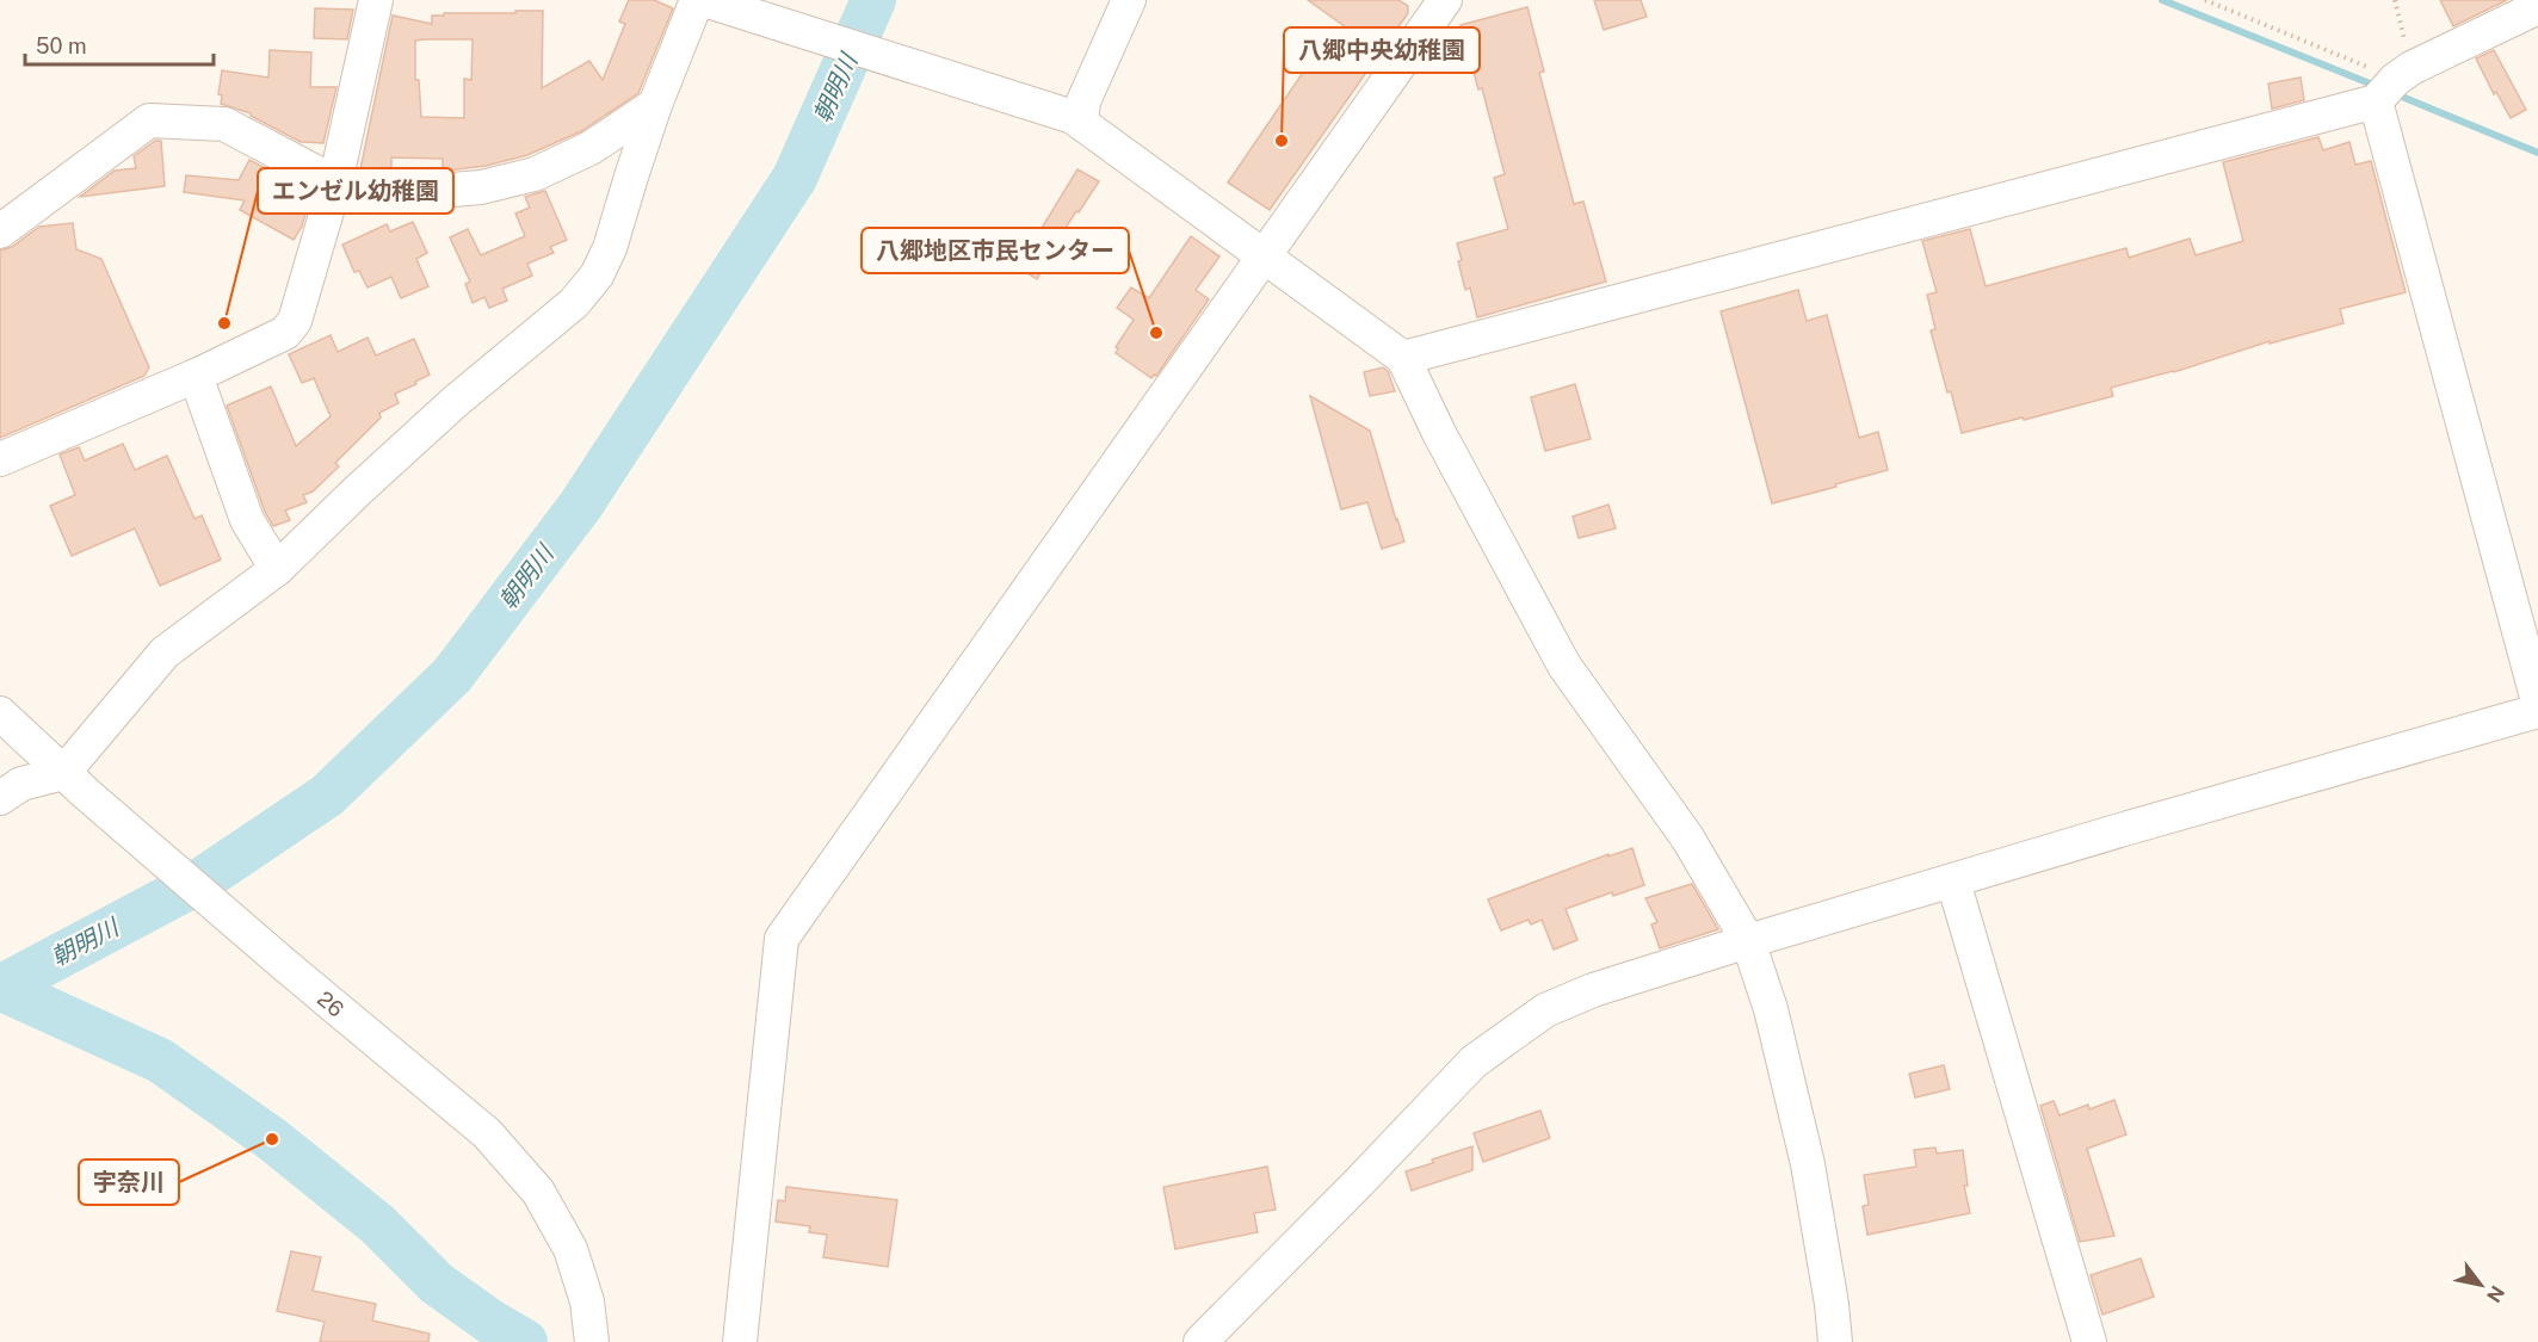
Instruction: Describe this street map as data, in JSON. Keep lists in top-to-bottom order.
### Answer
{
  "streets": {
    "street": ["26"]
  },
  "water": ["朝明川"],
  "places": [
    "八郷中央幼稚園",
    "エンゼル幼稚園",
    "八郷地区市民センター",
    "宇奈川"
  ],
  "scale_bar": "50 m",
  "north": "bottom right"
}
